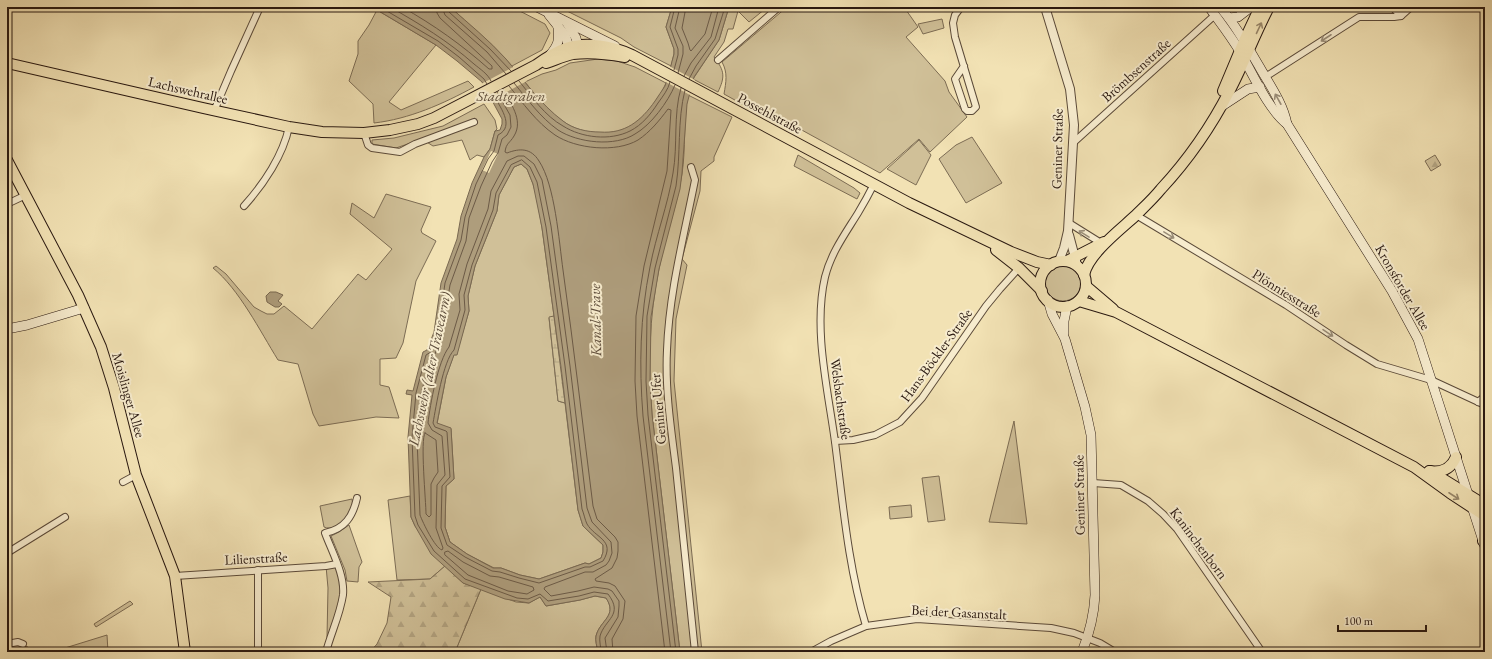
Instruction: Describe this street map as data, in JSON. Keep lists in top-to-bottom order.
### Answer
{
  "streets": {
    "main road": [
      "Lachswehrallee",
      "Possehlstraße",
      "Geniner Straße",
      "Kronsforder Allee",
      "Moislinger Allee"
    ],
    "street": [
      "Brömbsenstraße",
      "Plönniesstraße",
      "Hans-Böckler-Straße",
      "Welsbachstraße",
      "Geniner Ufer",
      "Kaninchenborn",
      "Lilienstraße",
      "Bei der Gasanstalt"
    ]
  },
  "crossings": [
    ["Brömbsenstraße", "Geniner Straße"],
    ["Brömbsenstraße", "Kronsforder Allee"],
    ["Lachswehrallee", "Possehlstraße"],
    ["Possehlstraße", "Geniner Straße"],
    ["Possehlstraße", "Hans-Böckler-Straße"],
    ["Possehlstraße", "Welsbachstraße"],
    ["Geniner Straße", "Kaninchenborn"],
    ["Geniner Straße", "Bei der Gasanstalt"],
    ["Kronsforder Allee", "Plönniesstraße"],
    ["Hans-Böckler-Straße", "Welsbachstraße"],
    ["Moislinger Allee", "Lilienstraße"],
    ["Welsbachstraße", "Bei der Gasanstalt"]
  ],
  "one_way": ["Plönniesstraße"],
  "water": ["Stadtgraben", "Kanal-Trave", "Lachswehr (alter Travearm)"],
  "scale_bar": "100 m"
}
